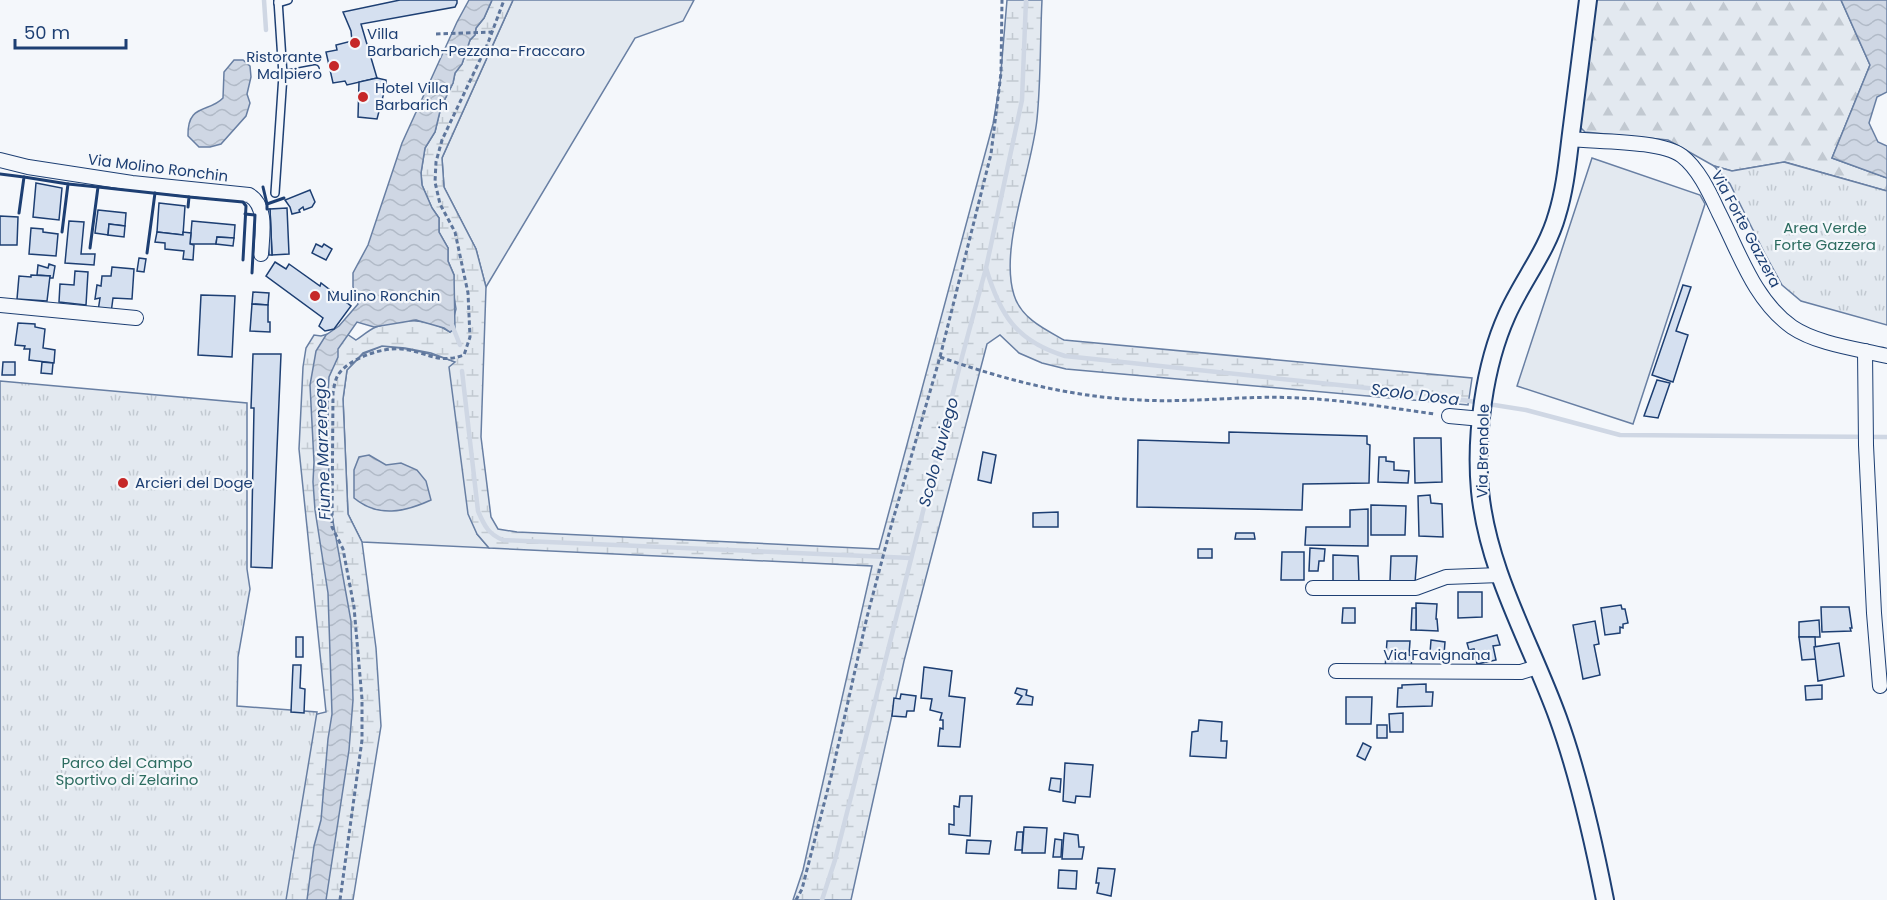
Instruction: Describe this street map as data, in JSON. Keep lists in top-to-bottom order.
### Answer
{
  "streets": {
    "street": [
      "Via Molino Ronchin",
      "Via Forte Gazzera",
      "Via Brendole",
      "Via Favignana"
    ]
  },
  "crossings": [
    ["Via Forte Gazzera", "Via Brendole"],
    ["Via Brendole", "Via Favignana"]
  ],
  "water": ["Scolo Dosa", "Fiume Marzenego", "Scolo Ruviego"],
  "parks": ["Area Verde Forte Gazzera", "Parco del Campo Sportivo di Zelarino"],
  "places": [
    "Villa Barbarich-Pezzana-Fraccaro",
    "Ristorante Malpiero",
    "Hotel Villa Barbarich",
    "Mulino Ronchin",
    "Arcieri del Doge"
  ],
  "scale_bar": "50 m"
}
